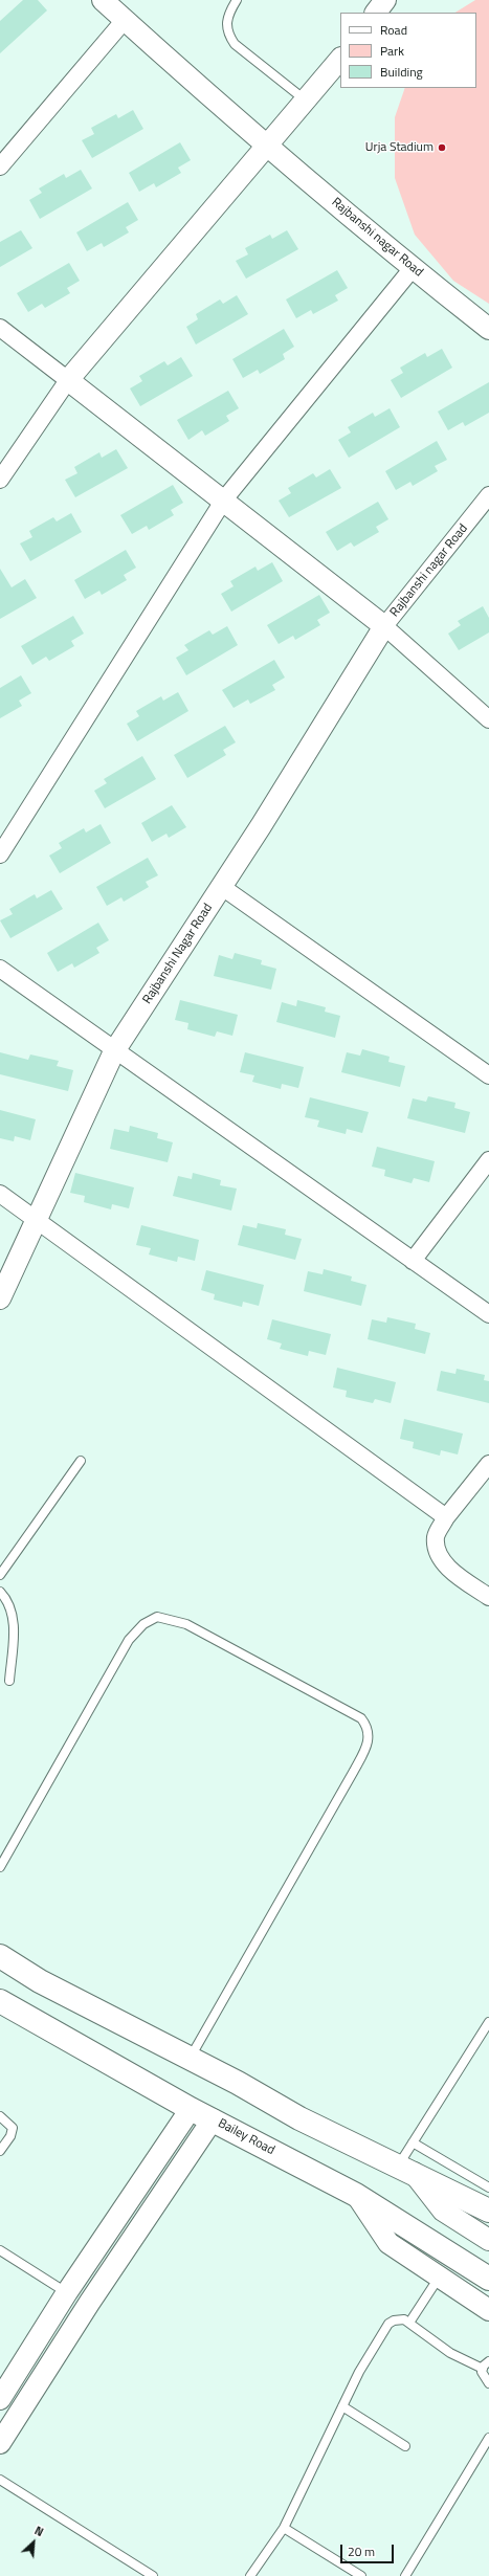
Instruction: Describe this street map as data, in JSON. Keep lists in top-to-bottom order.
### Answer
{
  "streets": {
    "highway": ["Bailey Road"],
    "street": ["Rajbanshi nagar Road", "Rajbanshi Nagar Road"]
  },
  "crossings": [
    ["Rajbanshi nagar Road", "Rajbanshi Nagar Road"]
  ],
  "places": ["Urja Stadium"],
  "legend": ["Road", "Park", "Building"],
  "scale_bar": "20 m",
  "north": "top right"
}
